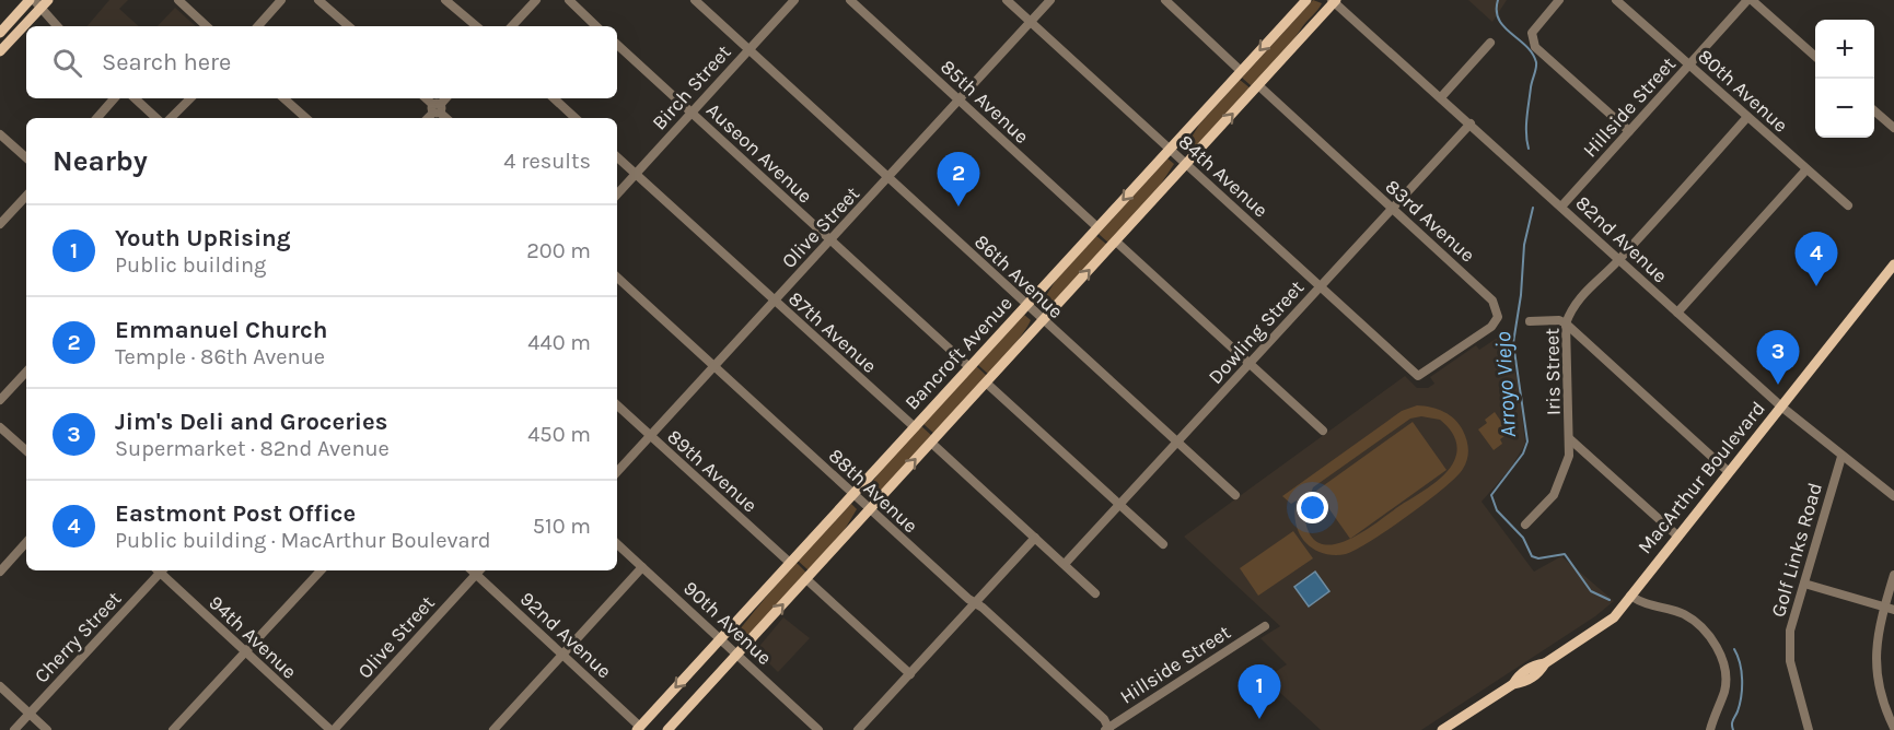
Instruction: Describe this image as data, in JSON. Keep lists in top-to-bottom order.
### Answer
{
  "streets": {
    "main road": ["Bancroft Avenue", "MacArthur Boulevard"],
    "street": [
      "Birch Street",
      "80th Avenue",
      "85th Avenue",
      "Hillside Street",
      "Auseon Avenue",
      "84th Avenue",
      "83rd Avenue",
      "Olive Street",
      "82nd Avenue",
      "86th Avenue",
      "87th Avenue",
      "Dowling Street",
      "Iris Street",
      "89th Avenue",
      "88th Avenue",
      "Golf Links Road",
      "90th Avenue",
      "92nd Avenue",
      "Cherry Street",
      "94th Avenue"
    ]
  },
  "crossings": [
    ["Birch Street", "Auseon Avenue"],
    ["Birch Street", "86th Avenue"],
    ["Birch Street", "87th Avenue"],
    ["80th Avenue", "Hillside Street"],
    ["80th Avenue", "Iris Street"],
    ["85th Avenue", "Olive Street"],
    ["85th Avenue", "Bancroft Avenue"],
    ["Hillside Street", "82nd Avenue"],
    ["Hillside Street", "88th Avenue"],
    ["Auseon Avenue", "Olive Street"],
    ["Auseon Avenue", "Bancroft Avenue"],
    ["84th Avenue", "83rd Avenue"],
    ["84th Avenue", "Olive Street"],
    ["84th Avenue", "Dowling Street"],
    ["84th Avenue", "Bancroft Avenue"],
    ["83rd Avenue", "Dowling Street"],
    ["83rd Avenue", "Bancroft Avenue"],
    ["Olive Street", "86th Avenue"],
    ["Olive Street", "87th Avenue"],
    ["Olive Street", "89th Avenue"],
    ["Olive Street", "88th Avenue"],
    ["Olive Street", "92nd Avenue"],
    ["Olive Street", "94th Avenue"],
    ["82nd Avenue", "Dowling Street"],
    ["82nd Avenue", "Bancroft Avenue"],
    ["82nd Avenue", "Iris Street"],
    ["82nd Avenue", "MacArthur Boulevard"],
    ["82nd Avenue", "Golf Links Road"],
    ["86th Avenue", "Dowling Street"],
    ["86th Avenue", "Bancroft Avenue"],
    ["87th Avenue", "Bancroft Avenue"],
    ["Bancroft Avenue", "89th Avenue"],
    ["Bancroft Avenue", "88th Avenue"],
    ["Bancroft Avenue", "90th Avenue"],
    ["Bancroft Avenue", "92nd Avenue"]
  ],
  "water": ["Arroyo Viejo"],
  "page": {
    "map_buttons": ["+", "−"],
    "search": "Search here",
    "heading": ["Nearby", "4 results"],
    "pins": [
      "2",
      "4",
      "3",
      "1"
    ],
    "list": [
      {
        "mark": "1",
        "name": "Youth UpRising",
        "note": "Public building",
        "value": "200 m"
      },
      {
        "mark": "2",
        "name": "Emmanuel Church",
        "note": "Temple · 86th Avenue",
        "value": "440 m"
      },
      {
        "mark": "3",
        "name": "Jim's Deli and Groceries",
        "note": "Supermarket · 82nd Avenue",
        "value": "450 m"
      },
      {
        "mark": "4",
        "name": "Eastmont Post Office",
        "note": "Public building · MacArthur Boulevard",
        "value": "510 m"
      }
    ]
  }
}
